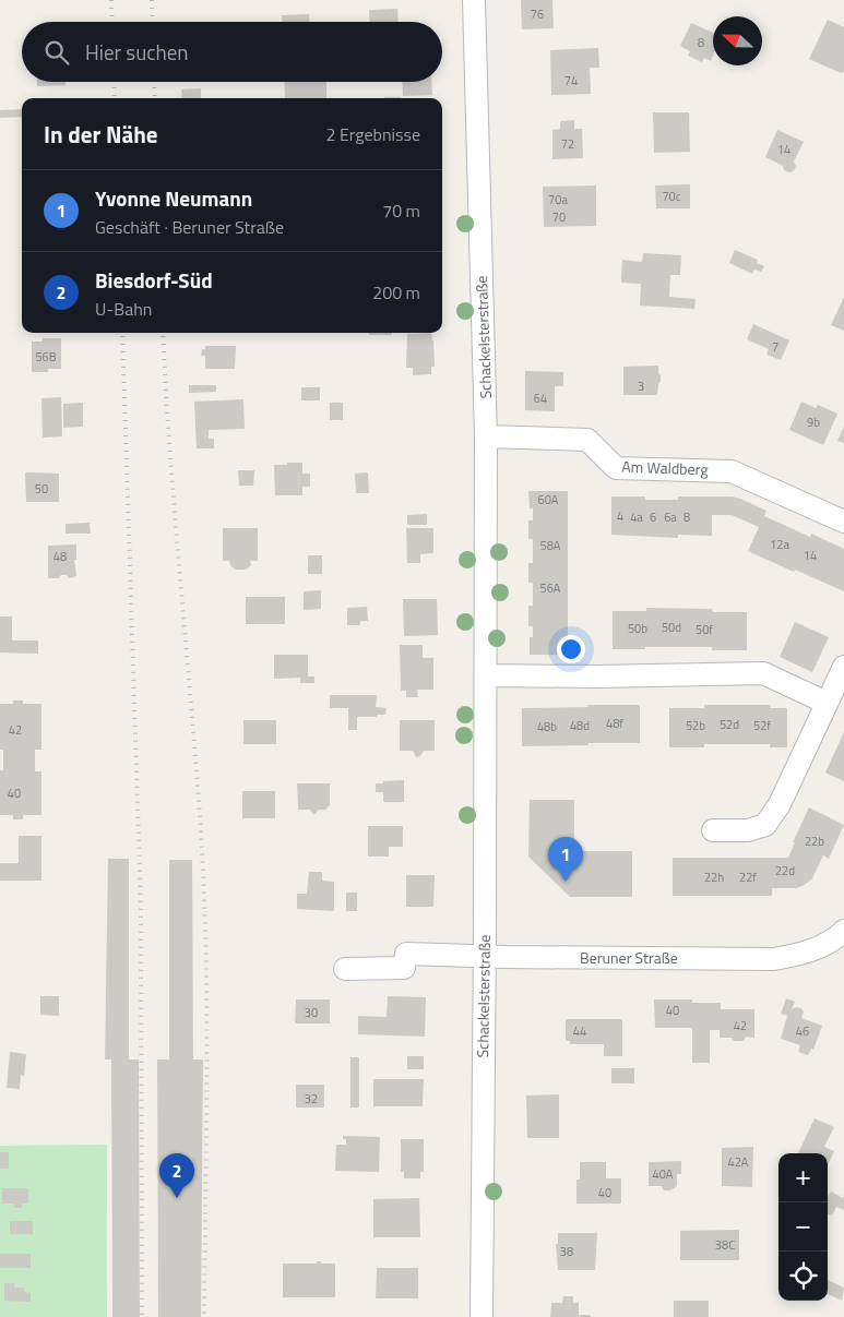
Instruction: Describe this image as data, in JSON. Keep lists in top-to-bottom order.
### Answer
{
  "streets": {
    "street": ["Schackelsterstraße", "Am Waldberg", "Beruner Straße"]
  },
  "crossings": [
    ["Schackelsterstraße", "Am Waldberg"],
    ["Schackelsterstraße", "Beruner Straße"]
  ],
  "house_numbers": [
    "76",
    "8",
    "74",
    "72",
    "14",
    "70c",
    "70a",
    "70",
    "7",
    "56B",
    "3",
    "64",
    "9b",
    "50",
    "60A",
    "4",
    "4a",
    "6",
    "6a",
    "8",
    "12a",
    "58A",
    "14",
    "48",
    "56A",
    "50d",
    "50b",
    "50f",
    "48f",
    "52d",
    "48d",
    "52b",
    "52f",
    "48b",
    "42",
    "40",
    "22b",
    "22d",
    "22h",
    "22f",
    "40",
    "30",
    "42",
    "44",
    "46",
    "32",
    "42A",
    "40A",
    "40",
    "38C",
    "38"
  ],
  "north": "left",
  "page": {
    "search": "Hier suchen",
    "heading": ["In der Nähe", "2 Ergebnisse"],
    "list": [
      {
        "mark": "1",
        "name": "Yvonne Neumann",
        "note": "Geschäft · Beruner Straße",
        "value": "70 m"
      },
      {
        "mark": "2",
        "name": "Biesdorf-Süd",
        "note": "U-Bahn",
        "value": "200 m"
      }
    ],
    "pins": ["1", "2"],
    "map_buttons": ["+", "−"]
  }
}
